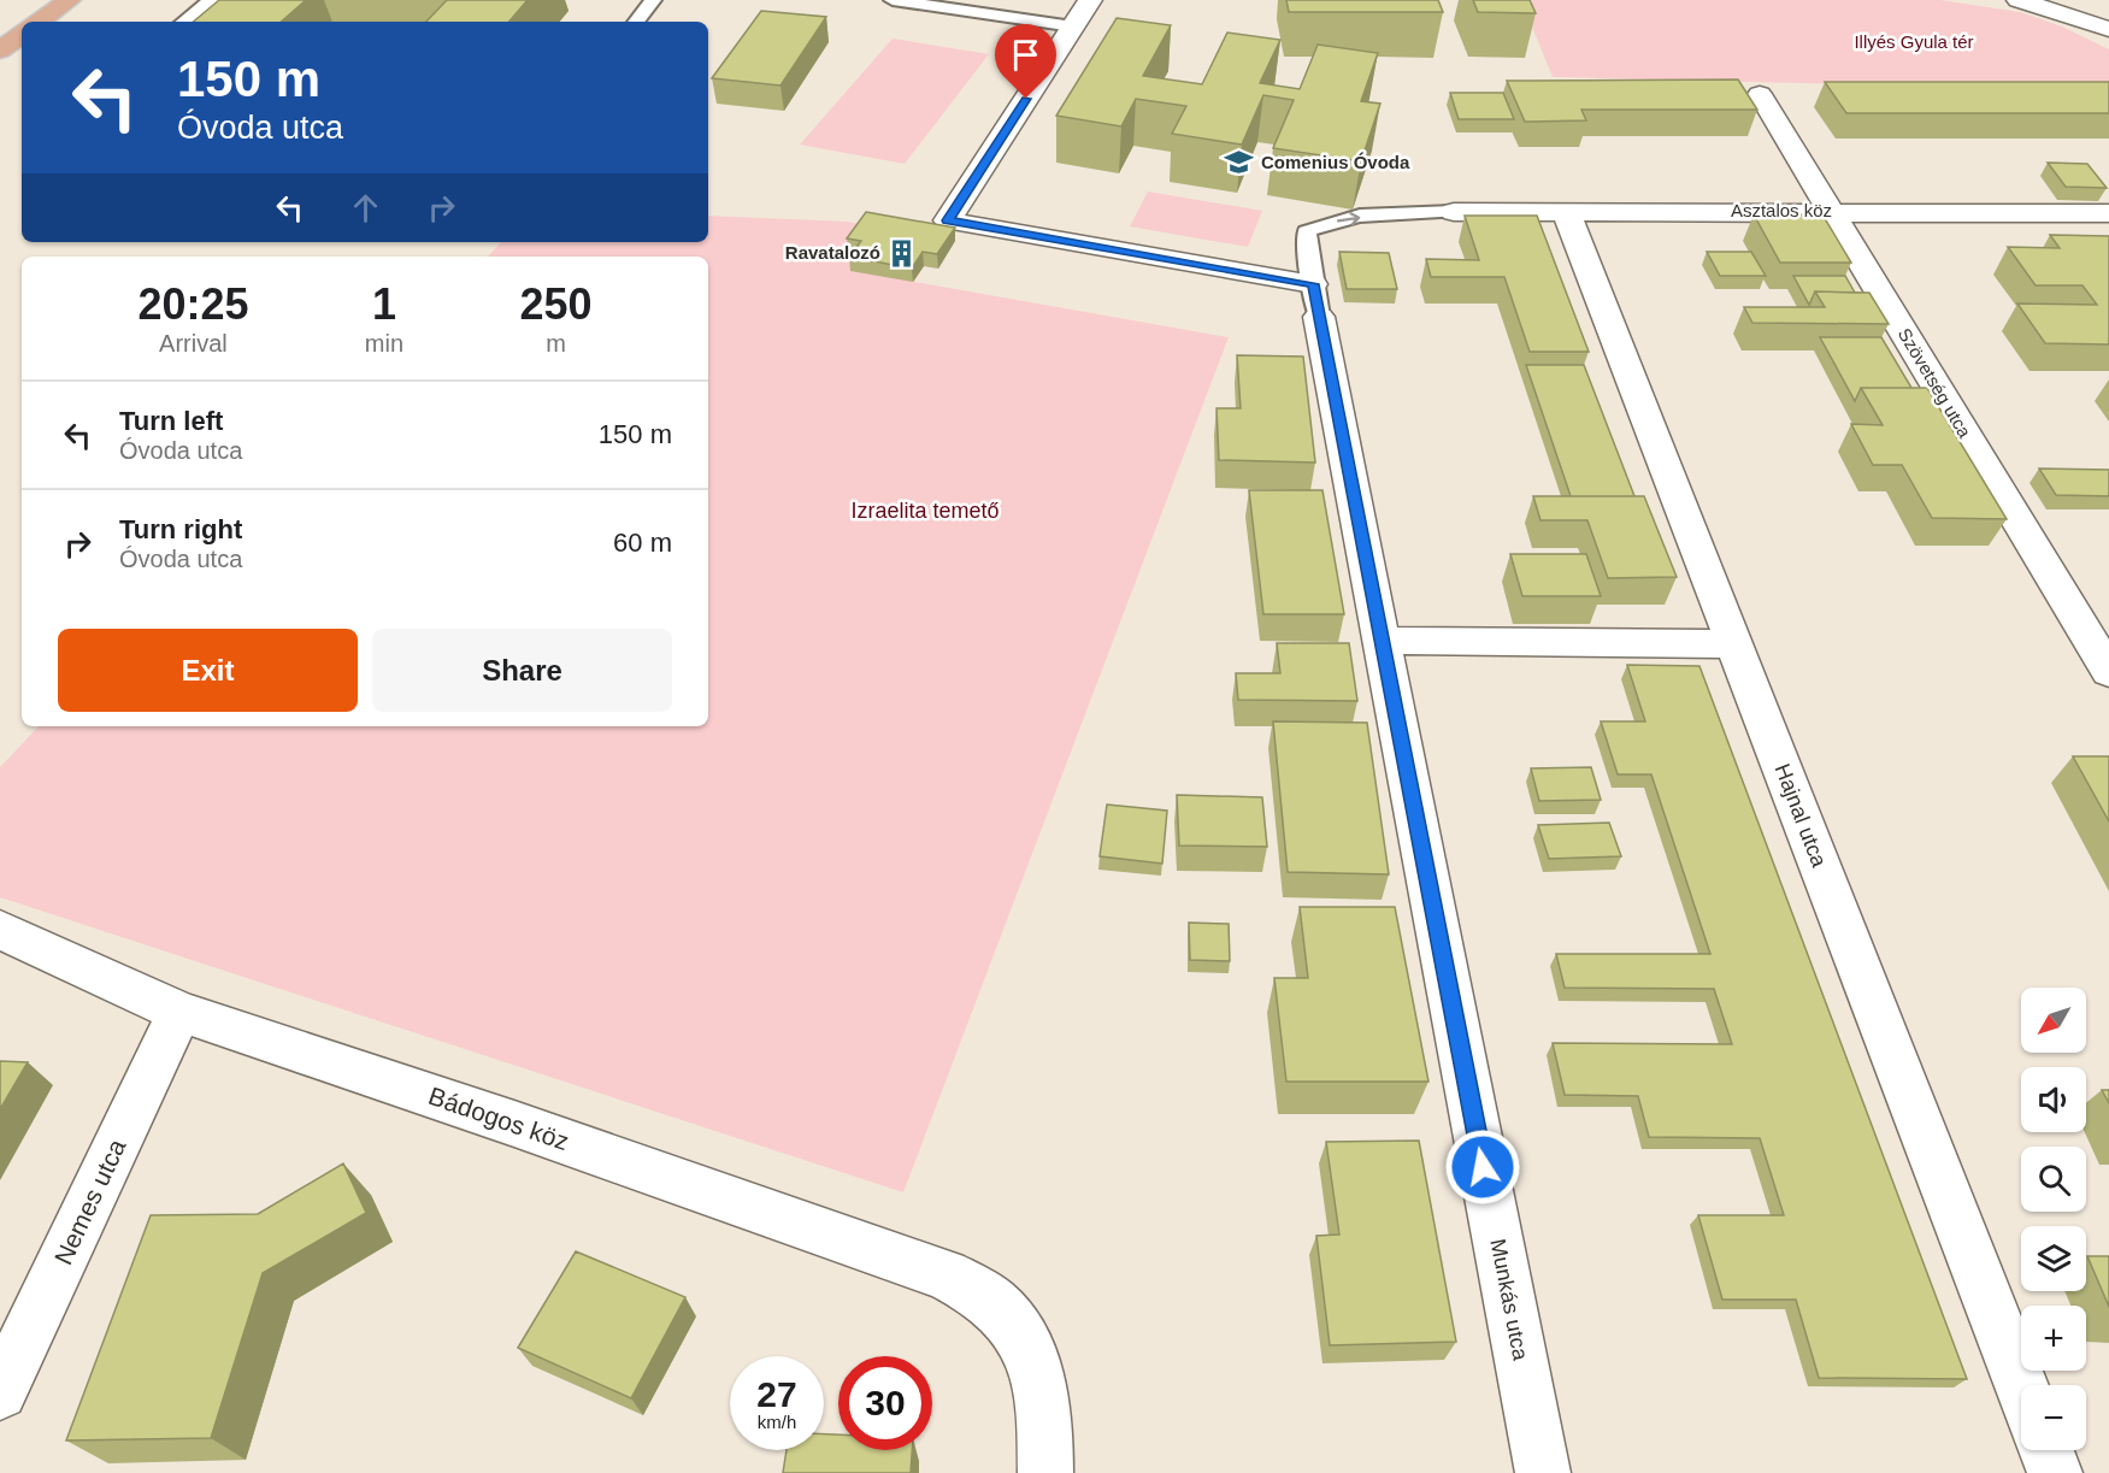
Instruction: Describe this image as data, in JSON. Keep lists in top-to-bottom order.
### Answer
{
  "streets": {
    "street": [
      "Asztalos köz",
      "Szövetség utca",
      "Hajnal utca",
      "Bádogos köz",
      "Nemes utca",
      "Munkás utca"
    ]
  },
  "crossings": [
    ["Asztalos köz", "Szövetség utca"],
    ["Asztalos köz", "Hajnal utca"],
    ["Bádogos köz", "Nemes utca"]
  ],
  "parks": ["Illyés Gyula tér", "Izraelita temető"],
  "places": {
    "school or university": ["Comenius Óvoda"],
    "building": ["Ravatalozó"]
  },
  "north": "bottom left",
  "page": {
    "turn": ["150 m", "Óvoda utca"],
    "eta": [
      "20:25",
      "Arrival",
      "1",
      "min",
      "250",
      "m"
    ],
    "list": [
      {
        "name": "Turn left",
        "note": "Óvoda utca",
        "value": "150 m"
      },
      {
        "name": "Turn right",
        "note": "Óvoda utca",
        "value": "60 m"
      }
    ],
    "buttons": ["Exit", "Share"],
    "map_buttons": ["+", "−"],
    "speed": "27 km/h",
    "limit": "30"
  }
}
